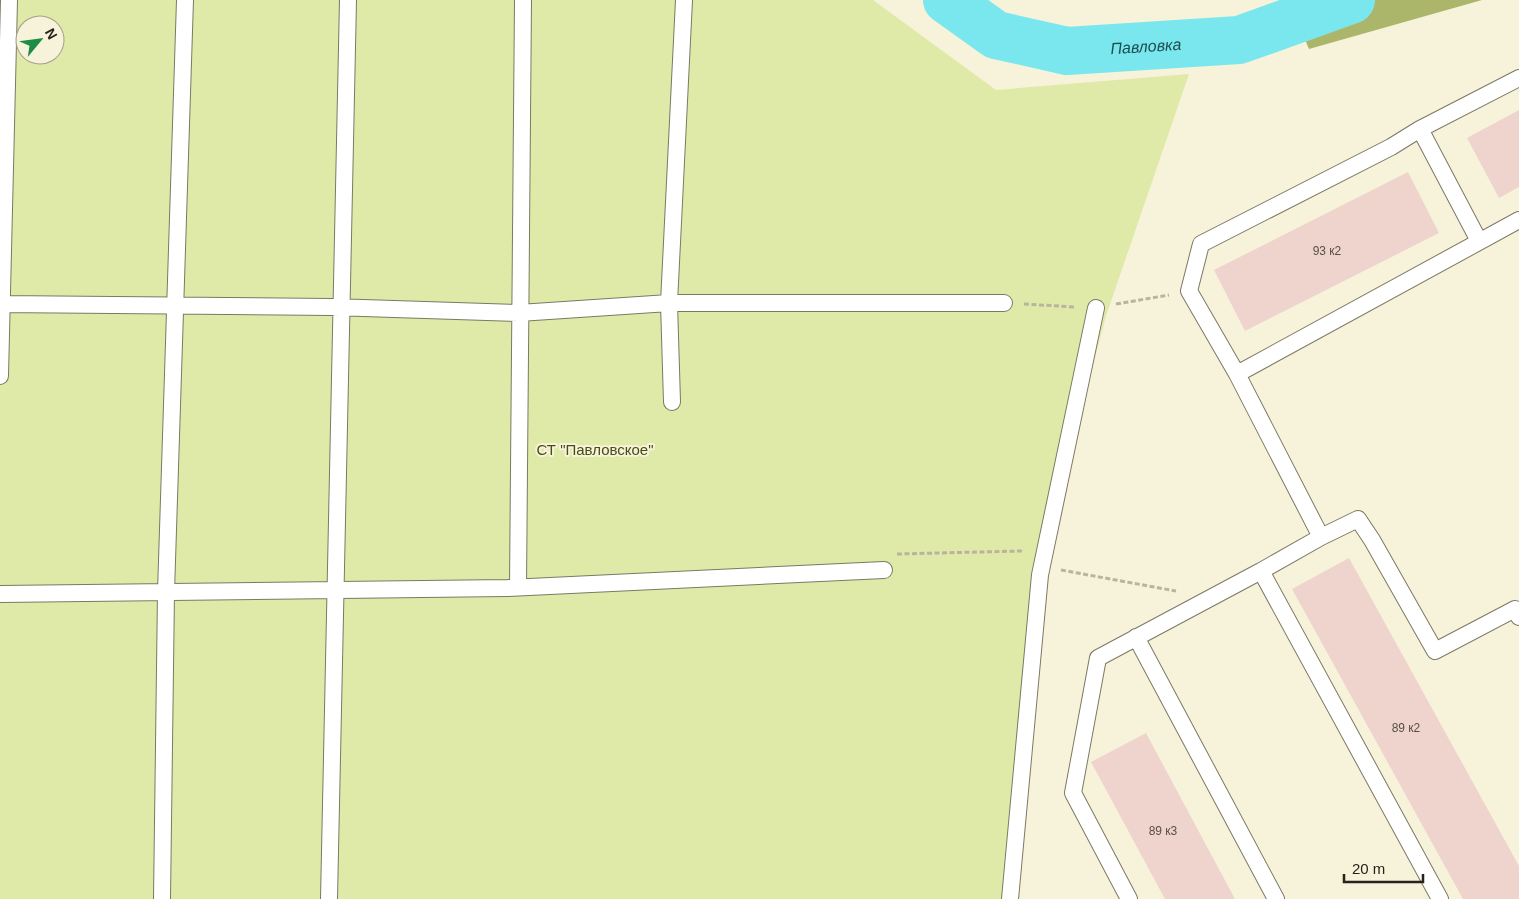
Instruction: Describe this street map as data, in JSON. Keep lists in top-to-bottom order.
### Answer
{
  "water": ["Павловка"],
  "parks": ["СТ \"Павловское\""],
  "house_numbers": ["93 к2", "89 к2", "89 к3"],
  "scale_bar": "20 m",
  "north": "top right"
}
